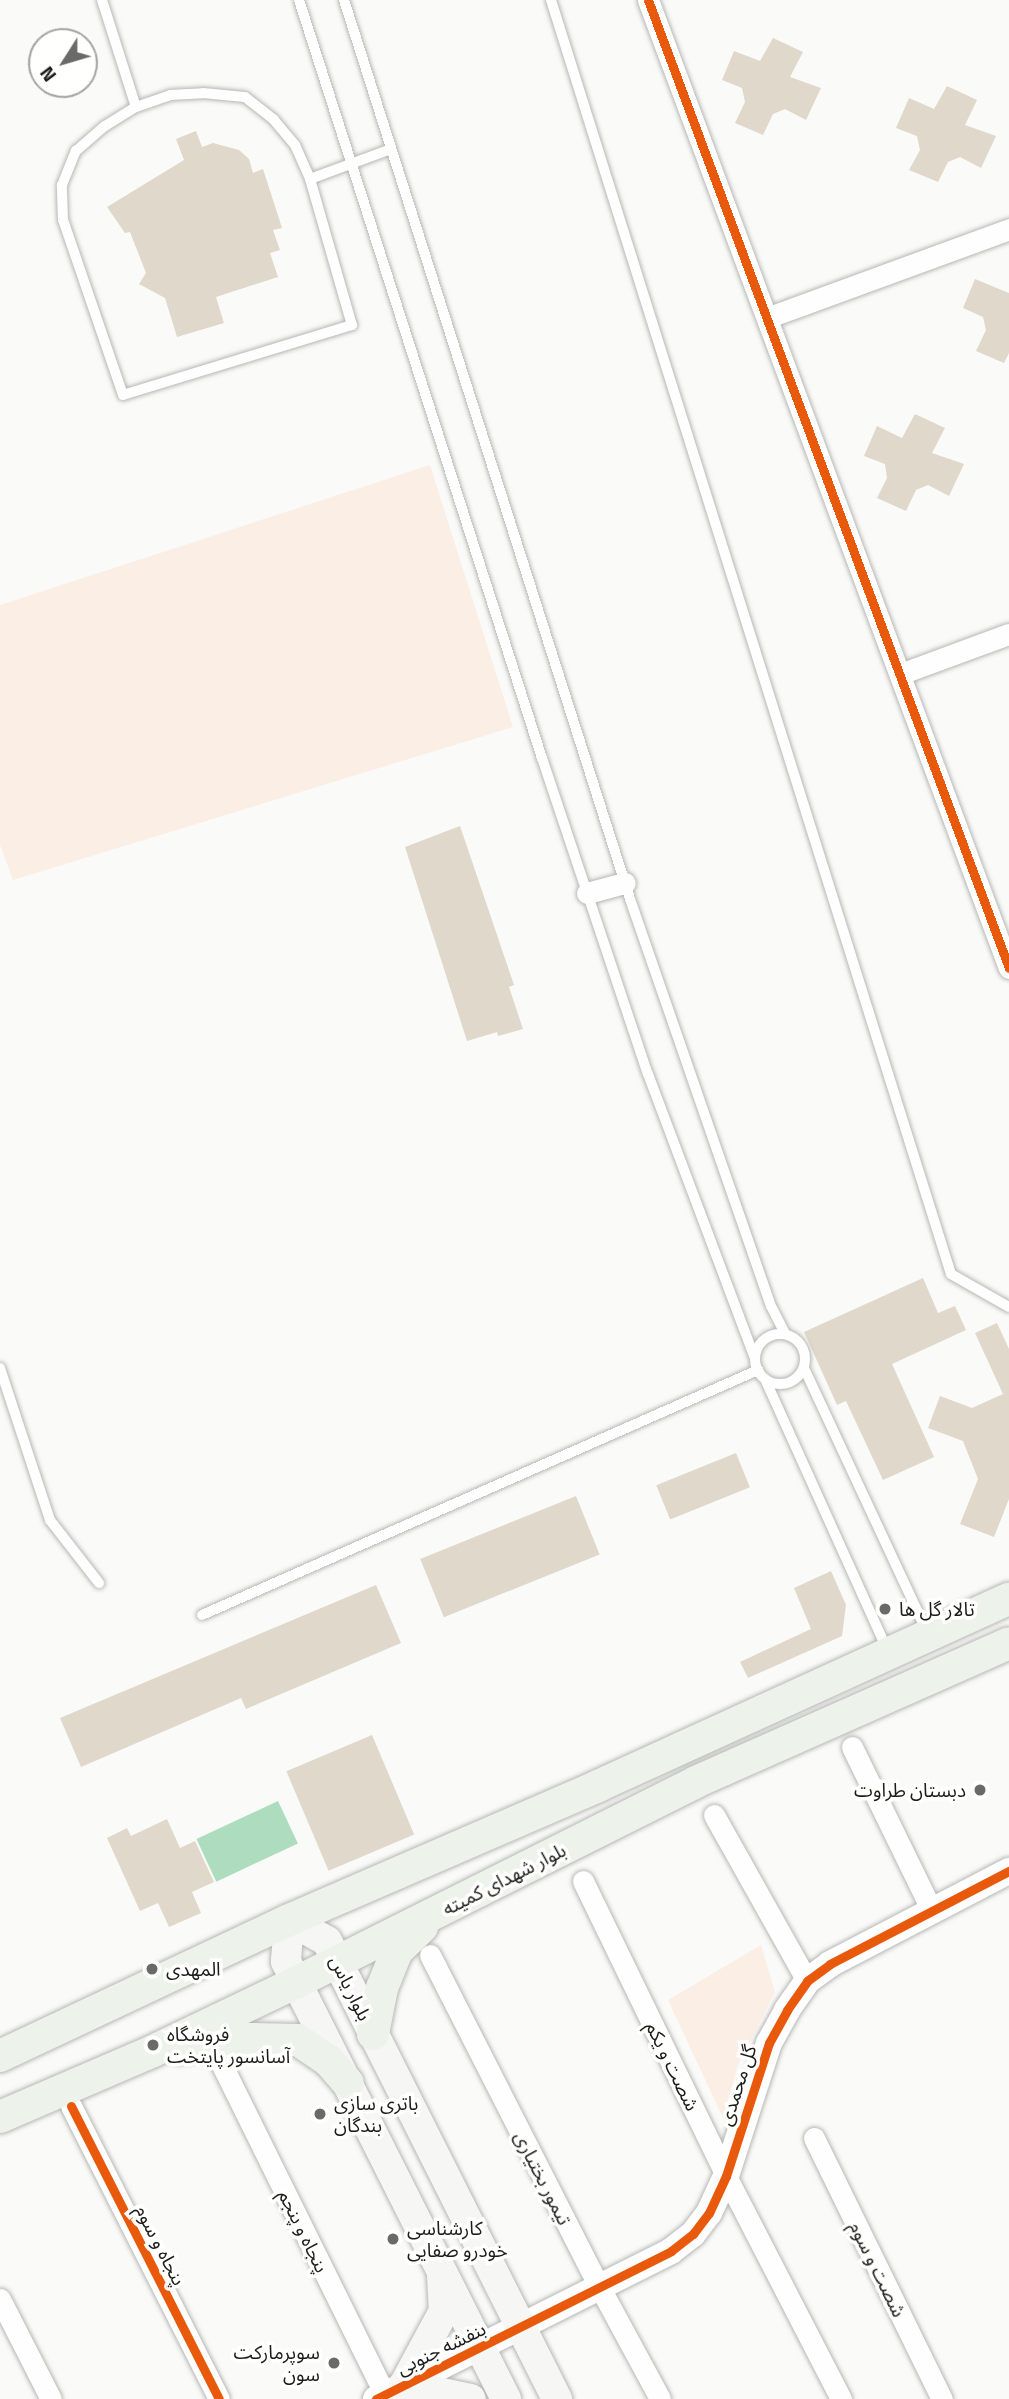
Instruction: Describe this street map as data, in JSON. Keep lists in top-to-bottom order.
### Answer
{
  "streets": {
    "main road": ["بلوار شهدای کمیته", "بلوار یاس"],
    "street": [
      "شصت و یکم",
      "گل محمدی",
      "تیمور بختیاری",
      "پنجاه و پنجم",
      "پنجاه و سوم",
      "شصت و سوم",
      "بنفشه جنوبی"
    ]
  },
  "crossings": [
    ["بلوار شهدای کمیته", "بلوار یاس"],
    ["بلوار یاس", "گل محمدی"],
    ["بلوار یاس", "بنفشه جنوبی"],
    ["شصت و یکم", "گل محمدی"],
    ["گل محمدی", "تیمور بختیاری"],
    ["گل محمدی", "بنفشه جنوبی"],
    ["پنجاه و پنجم", "بنفشه جنوبی"]
  ],
  "places": [
    "تالار گل ها",
    "دبستان طراوت",
    "المهدی",
    "فروشگاه آسانسور پایتخت",
    "باتری سازی بندگان",
    "کارشناسی خودرو صفایی",
    "سوپرمارکت سون"
  ],
  "north": "bottom left"
}
